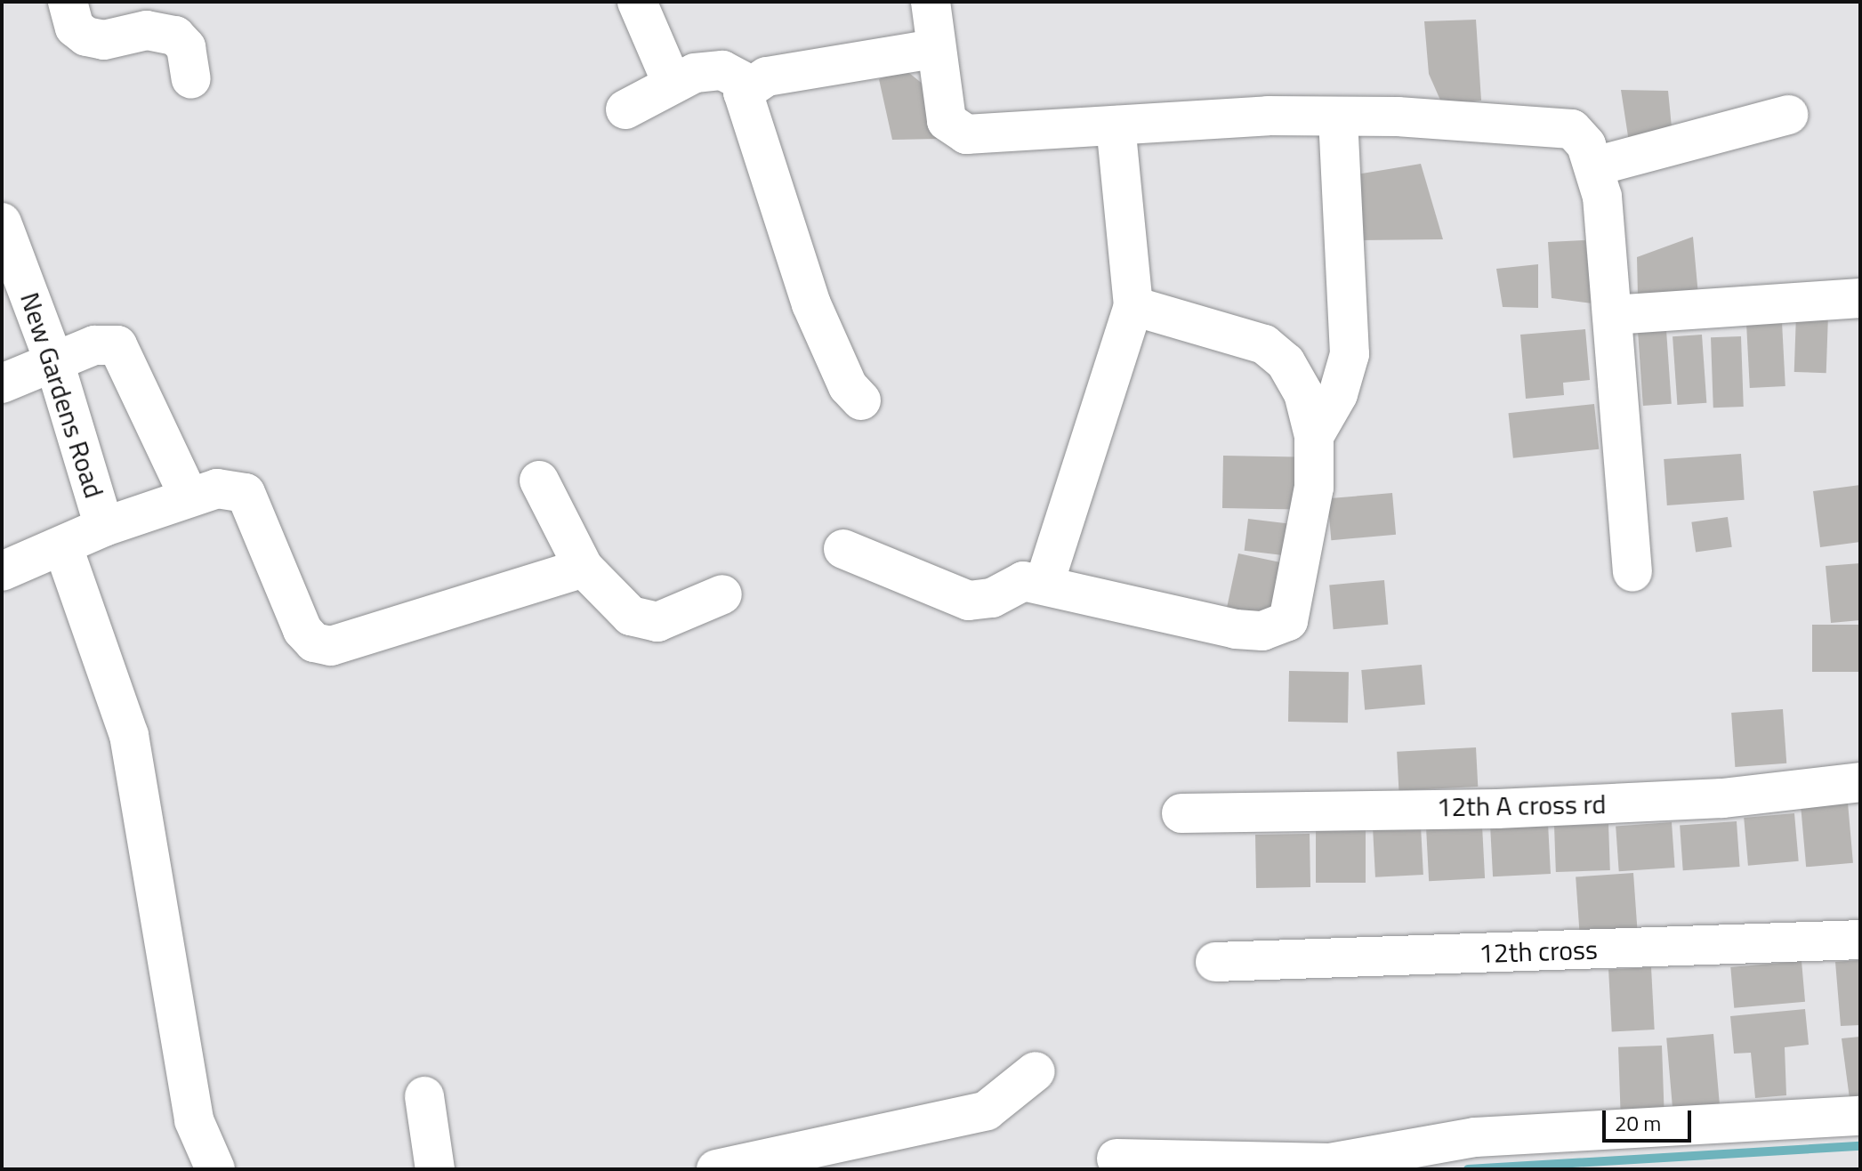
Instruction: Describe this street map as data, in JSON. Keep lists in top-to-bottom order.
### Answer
{
  "streets": {
    "street": ["New Gardens Road", "12th A cross rd", "12th cross"]
  },
  "scale_bar": "20 m"
}
